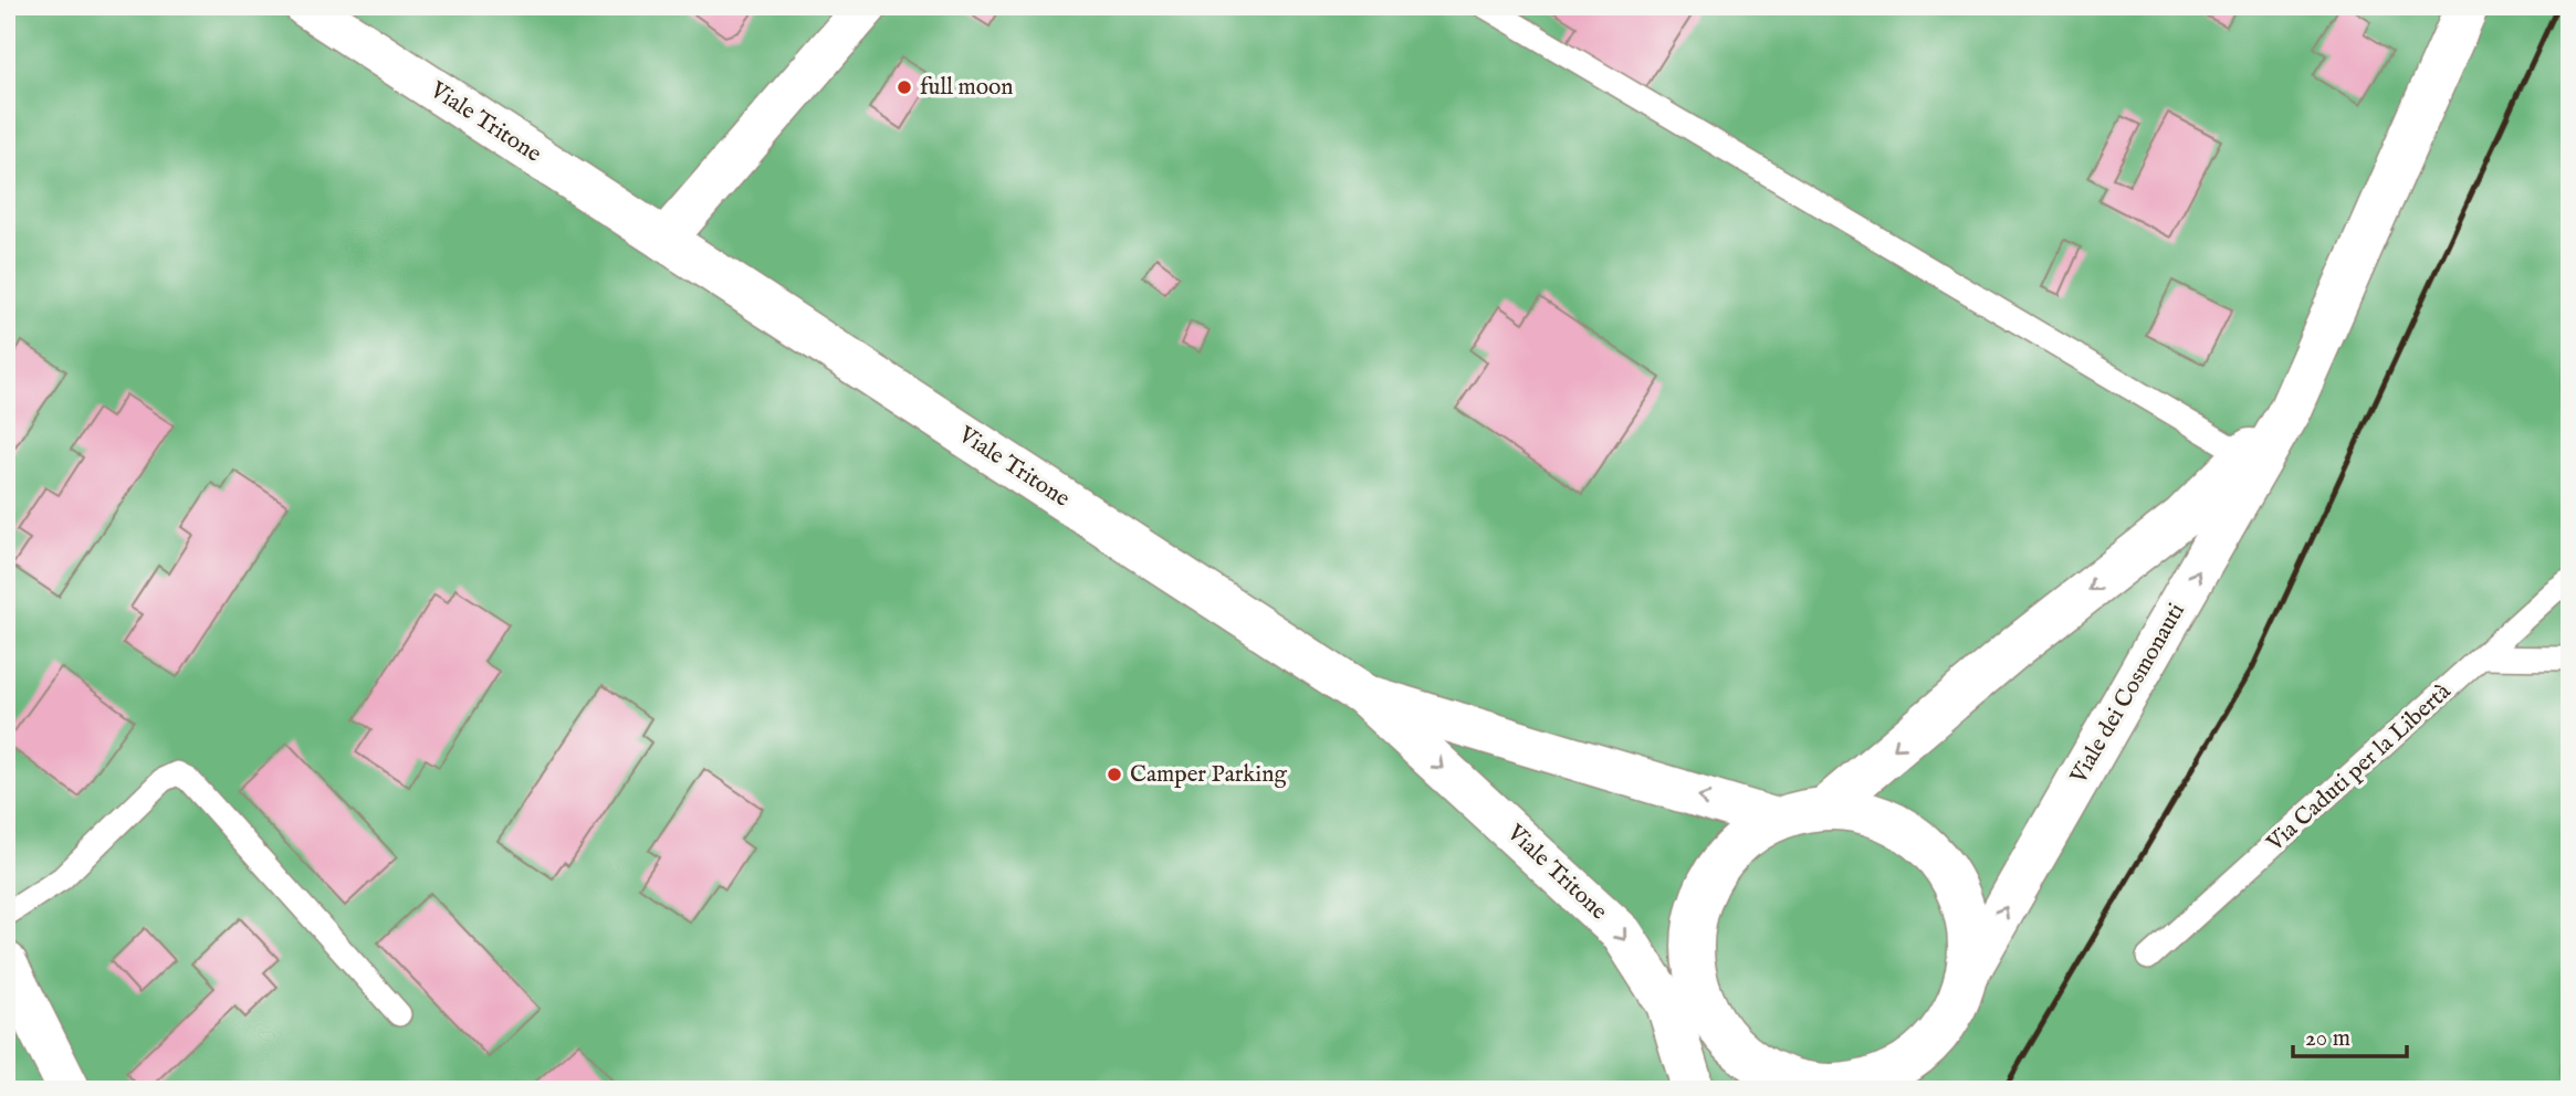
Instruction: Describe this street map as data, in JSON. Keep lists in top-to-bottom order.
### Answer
{
  "streets": {
    "street": ["Viale Tritone", "Viale dei Cosmonauti"],
    "lane": ["Via Caduti per la Libertà"]
  },
  "crossings": [
    ["Viale Tritone", "Viale dei Cosmonauti"]
  ],
  "places": ["full moon", "Camper Parking"],
  "scale_bar": "20 m"
}
